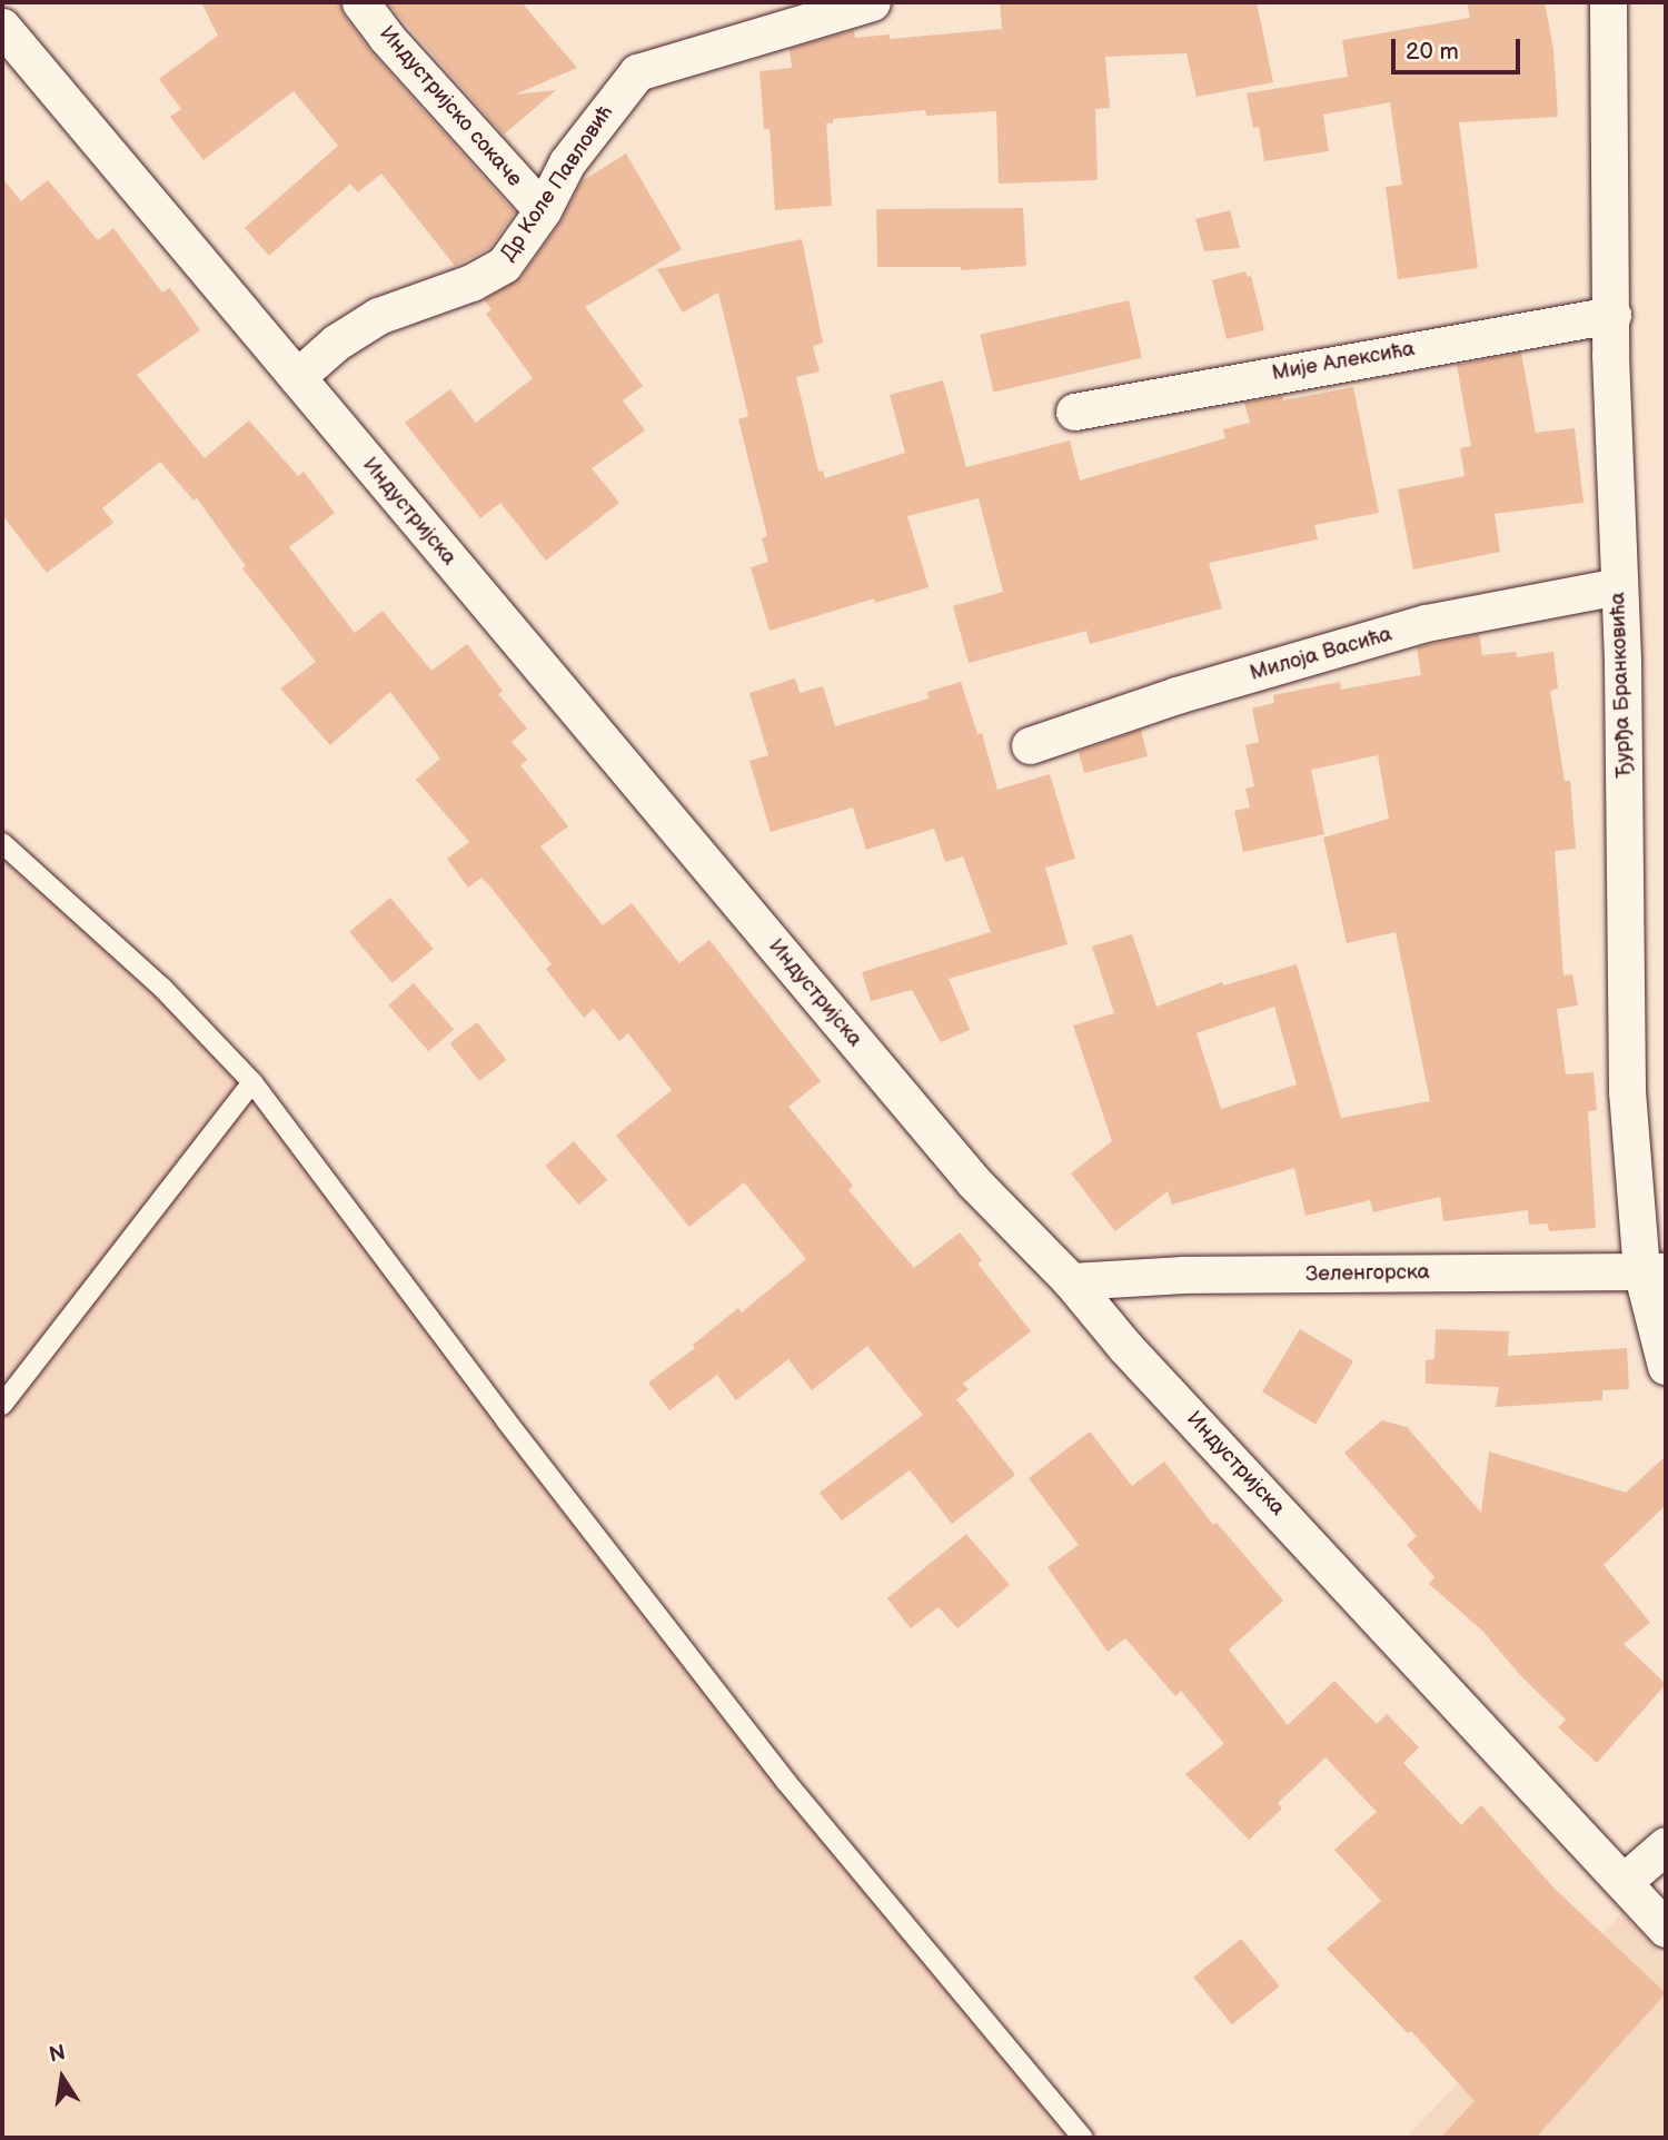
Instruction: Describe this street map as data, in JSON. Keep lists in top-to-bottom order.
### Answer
{
  "streets": {
    "street": [
      "Индустријско сокаче",
      "Др Коле Павловић",
      "Мије Алексића",
      "Индустријска",
      "Милоја Васића",
      "Ђурђа Бранковића",
      "Зеленгорска"
    ]
  },
  "crossings": [
    ["Индустријско сокаче", "Др Коле Павловић"],
    ["Др Коле Павловић", "Индустријска"],
    ["Мије Алексића", "Ђурђа Бранковића"],
    ["Индустријска", "Зеленгорска"],
    ["Милоја Васића", "Ђурђа Бранковића"],
    ["Ђурђа Бранковића", "Зеленгорска"]
  ],
  "scale_bar": "20 m",
  "north": "top"
}
